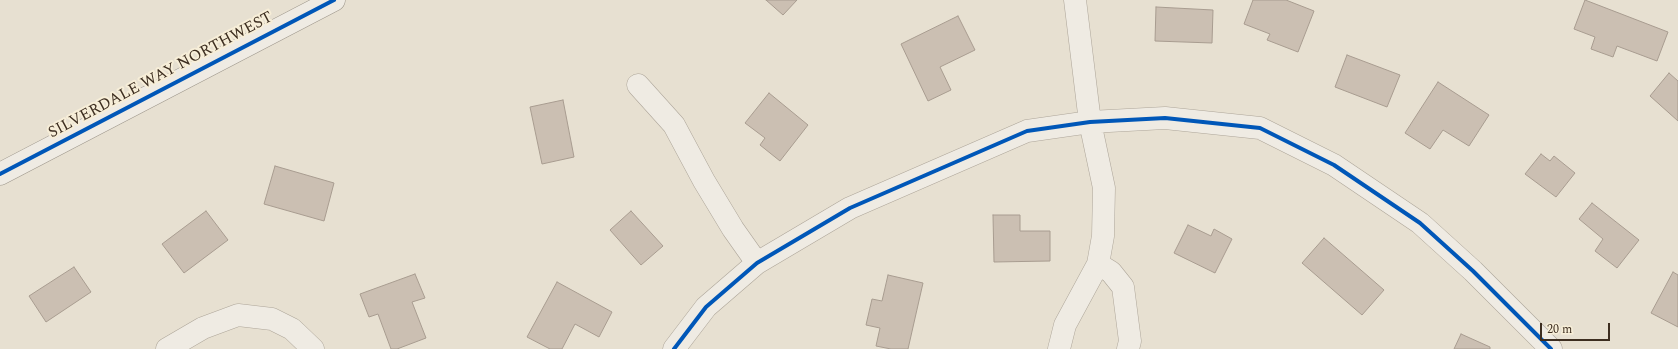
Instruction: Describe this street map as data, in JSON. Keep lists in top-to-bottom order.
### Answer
{
  "streets": {
    "street": ["SILVERDALE WAY NORTHWEST"]
  },
  "scale_bar": "20 m"
}
